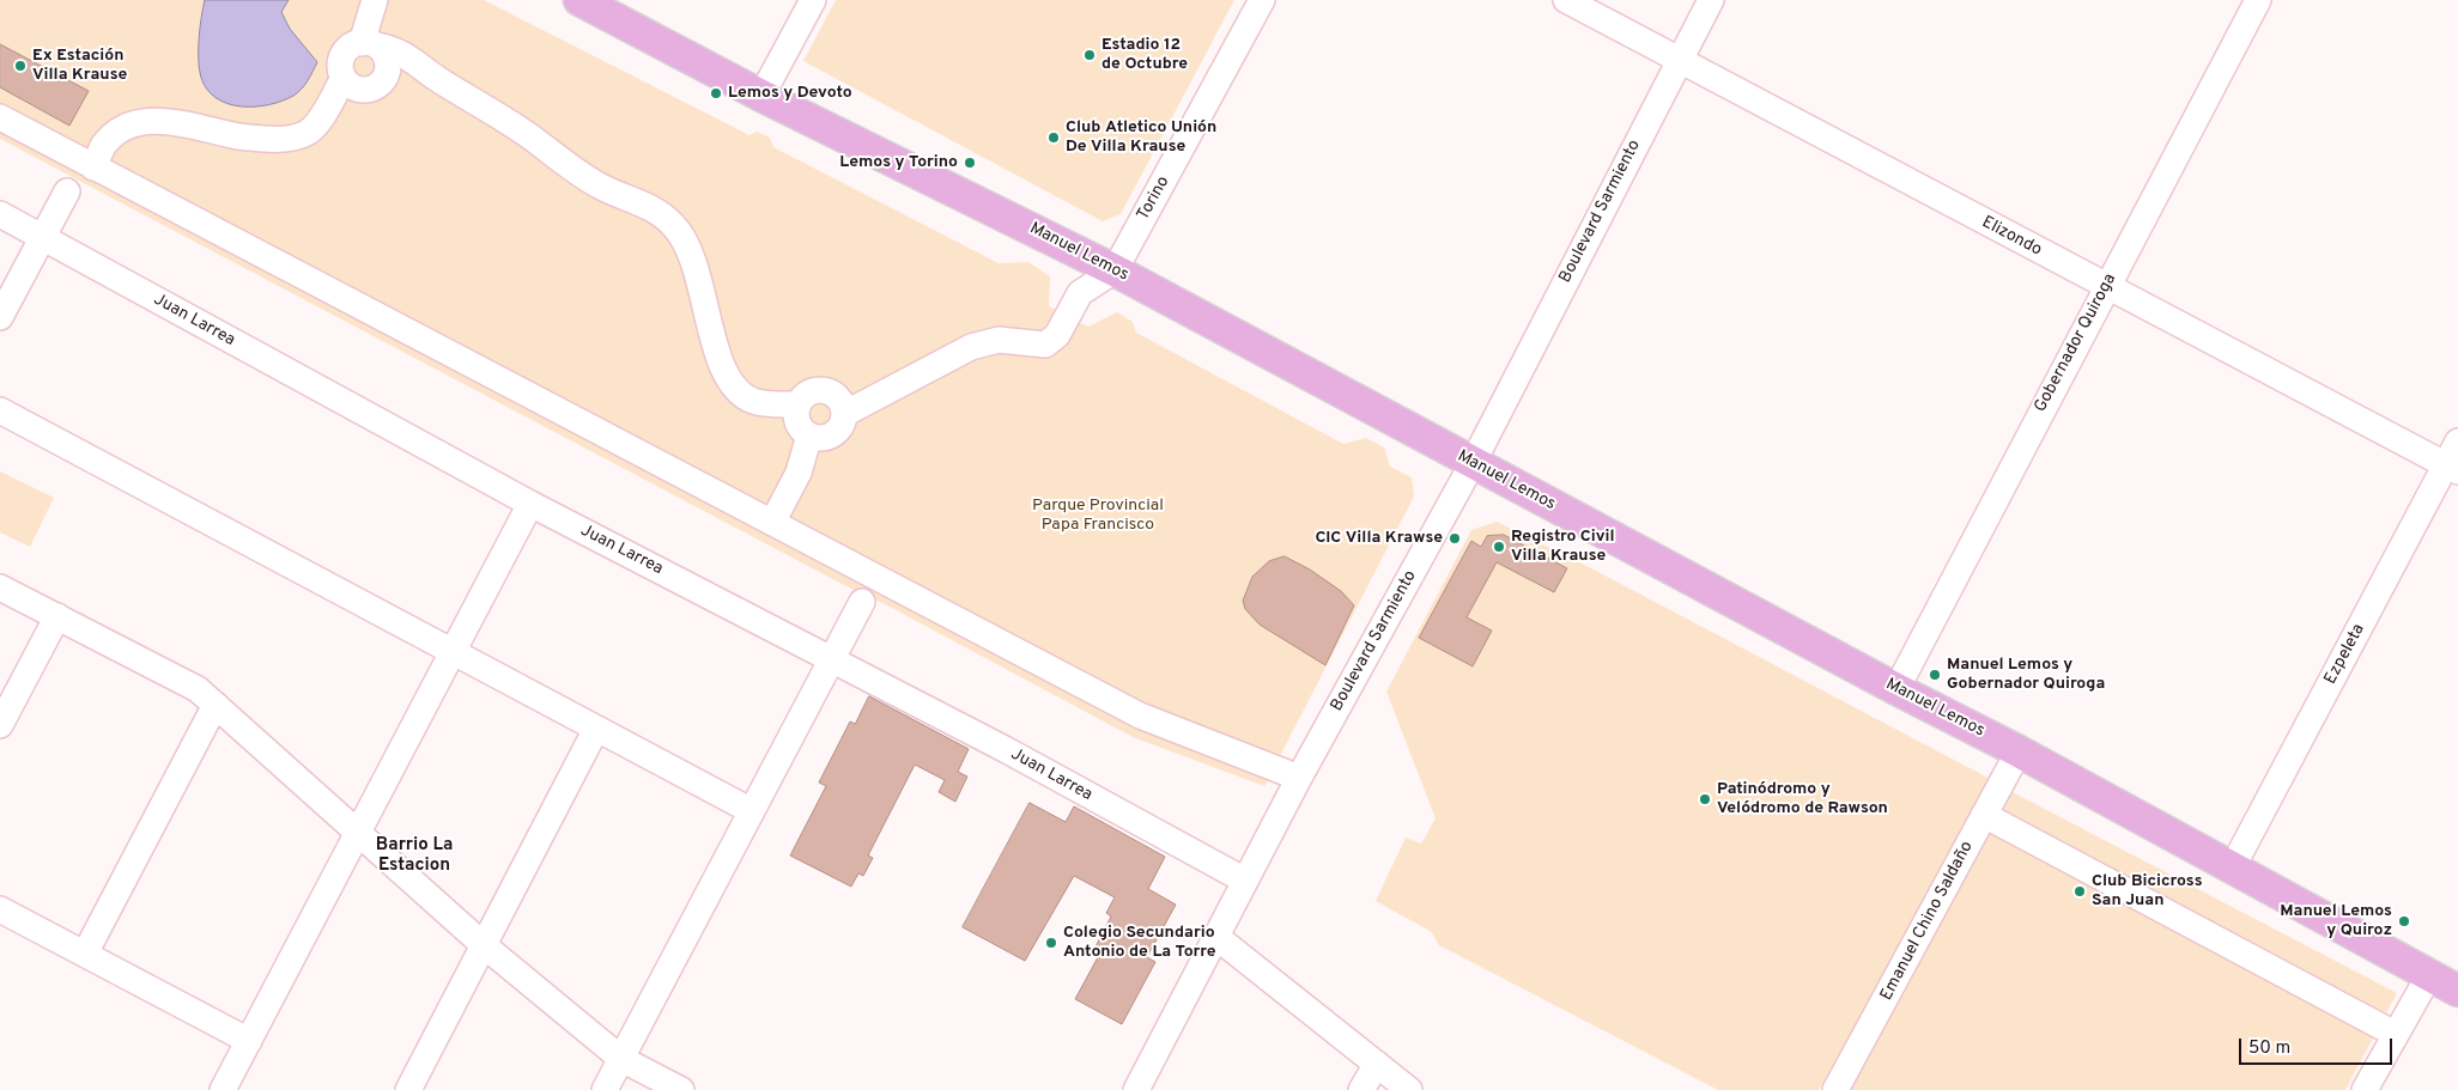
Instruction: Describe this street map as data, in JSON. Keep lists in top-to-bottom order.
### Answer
{
  "streets": {
    "main road": ["Manuel Lemos"],
    "street": [
      "Torino",
      "Boulevard Sarmiento",
      "Elizondo",
      "Juan Larrea",
      "Gobernador Quiroga",
      "Ezpeleta",
      "Emanuel Chino Saldaño"
    ]
  },
  "crossings": [
    ["Torino", "Manuel Lemos"],
    ["Boulevard Sarmiento", "Elizondo"],
    ["Boulevard Sarmiento", "Manuel Lemos"],
    ["Boulevard Sarmiento", "Juan Larrea"],
    ["Elizondo", "Gobernador Quiroga"],
    ["Elizondo", "Ezpeleta"],
    ["Manuel Lemos", "Gobernador Quiroga"],
    ["Manuel Lemos", "Ezpeleta"],
    ["Manuel Lemos", "Emanuel Chino Saldaño"]
  ],
  "districts": ["Barrio La Estacion"],
  "parks": ["Parque Provincial Papa Francisco"],
  "places": [
    "Estadio 12 de Octubre",
    "Ex Estación Villa Krause",
    "Lemos y Devoto",
    "Club Atletico Unión De Villa Krause",
    "Lemos y Torino",
    "CIC Villa Krawse",
    "Registro Civil Villa Krause",
    "Manuel Lemos y Gobernador Quiroga",
    "Patinódromo y Velódromo de Rawson",
    "Club Bicicross San Juan",
    "Manuel Lemos y Quiroz",
    "Colegio Secundario Antonio de La Torre"
  ],
  "scale_bar": "50 m"
}
